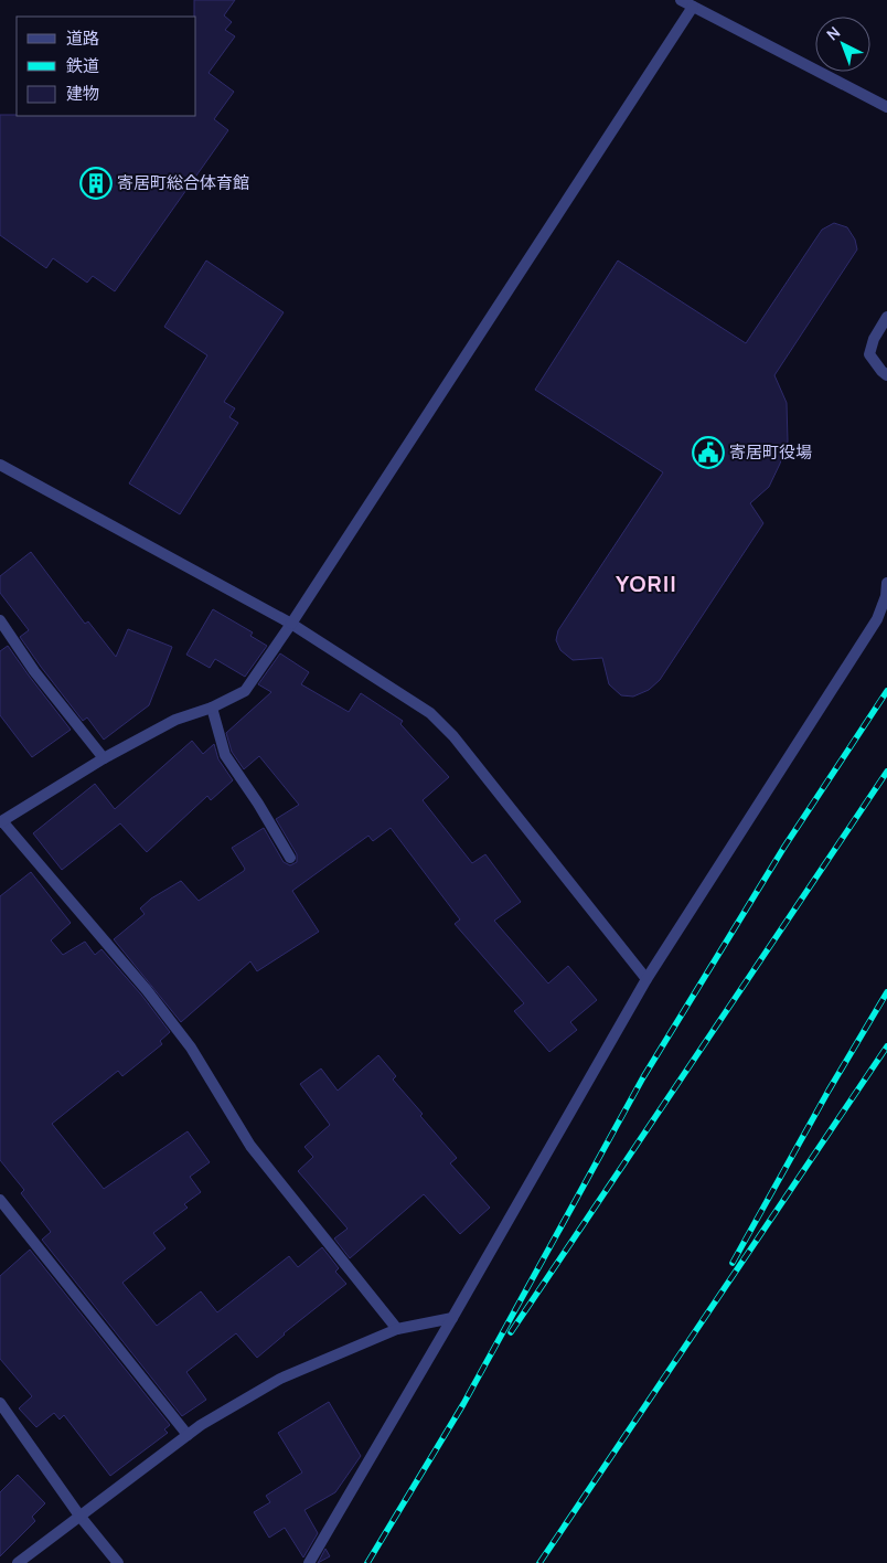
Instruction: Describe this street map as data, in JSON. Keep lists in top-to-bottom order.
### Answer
{
  "districts": ["YORII"],
  "places": {
    "building": ["寄居町総合体育館"],
    "public building": ["寄居町役場"]
  },
  "legend": ["道路", "鉄道", "建物"],
  "north": "top left"
}
